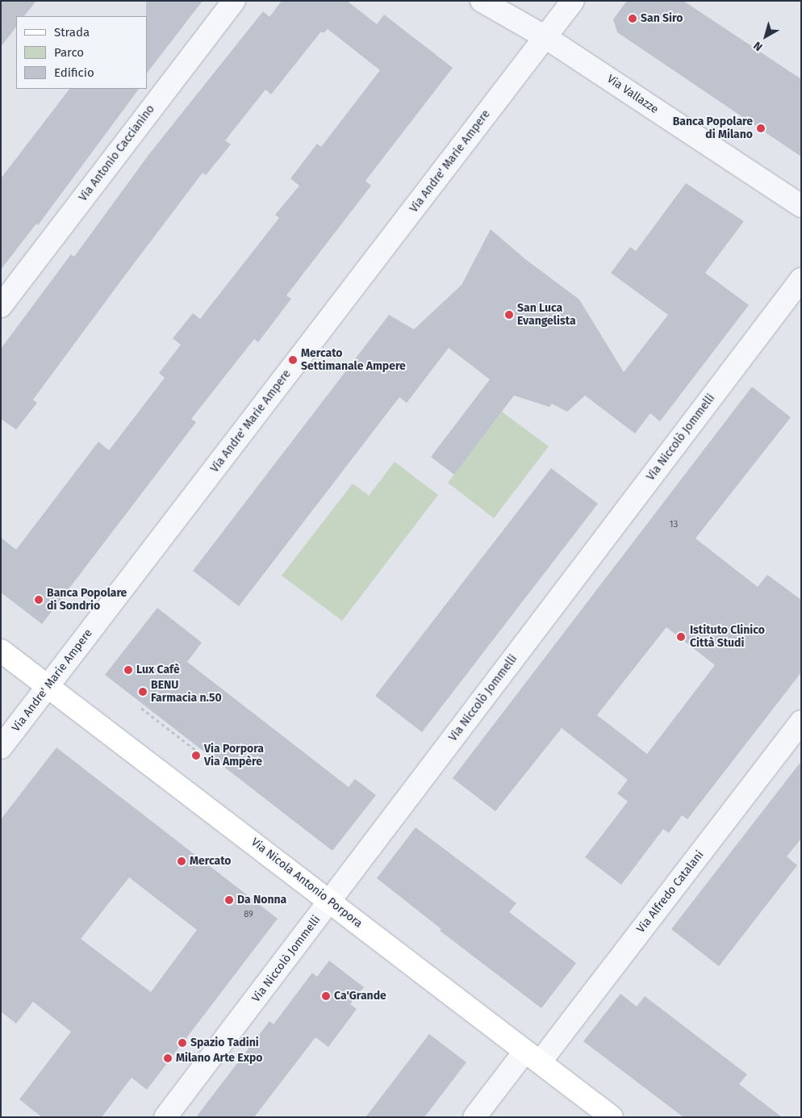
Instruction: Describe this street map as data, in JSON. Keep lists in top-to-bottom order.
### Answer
{
  "streets": {
    "main road": ["Via Nicola Antonio Porpora"],
    "street": [
      "Via Vallazze",
      "Via Antonio Caccianino",
      "Via Andre' Marie Ampere",
      "Via Niccolò Jommelli",
      "Via Alfredo Catalani"
    ]
  },
  "crossings": [
    ["Via Vallazze", "Via Andre' Marie Ampere"],
    ["Via Andre' Marie Ampere", "Via Nicola Antonio Porpora"],
    ["Via Niccolò Jommelli", "Via Nicola Antonio Porpora"],
    ["Via Nicola Antonio Porpora", "Via Alfredo Catalani"]
  ],
  "places": [
    "San Siro",
    "Banca Popolare di Milano",
    "San Luca Evangelista",
    "Mercato Settimanale Ampere",
    "Banca Popolare di Sondrio",
    "Istituto Clinico Città Studi",
    "Lux Cafè",
    "BENU Farmacia n.50",
    "Via Porpora Via Ampère",
    "Mercato",
    "Da Nonna",
    "Ca'Grande",
    "Spazio Tadini",
    "Milano Arte Expo"
  ],
  "house_numbers": ["13", "89"],
  "legend": ["Strada", "Parco", "Edificio"],
  "north": "bottom left"
}
